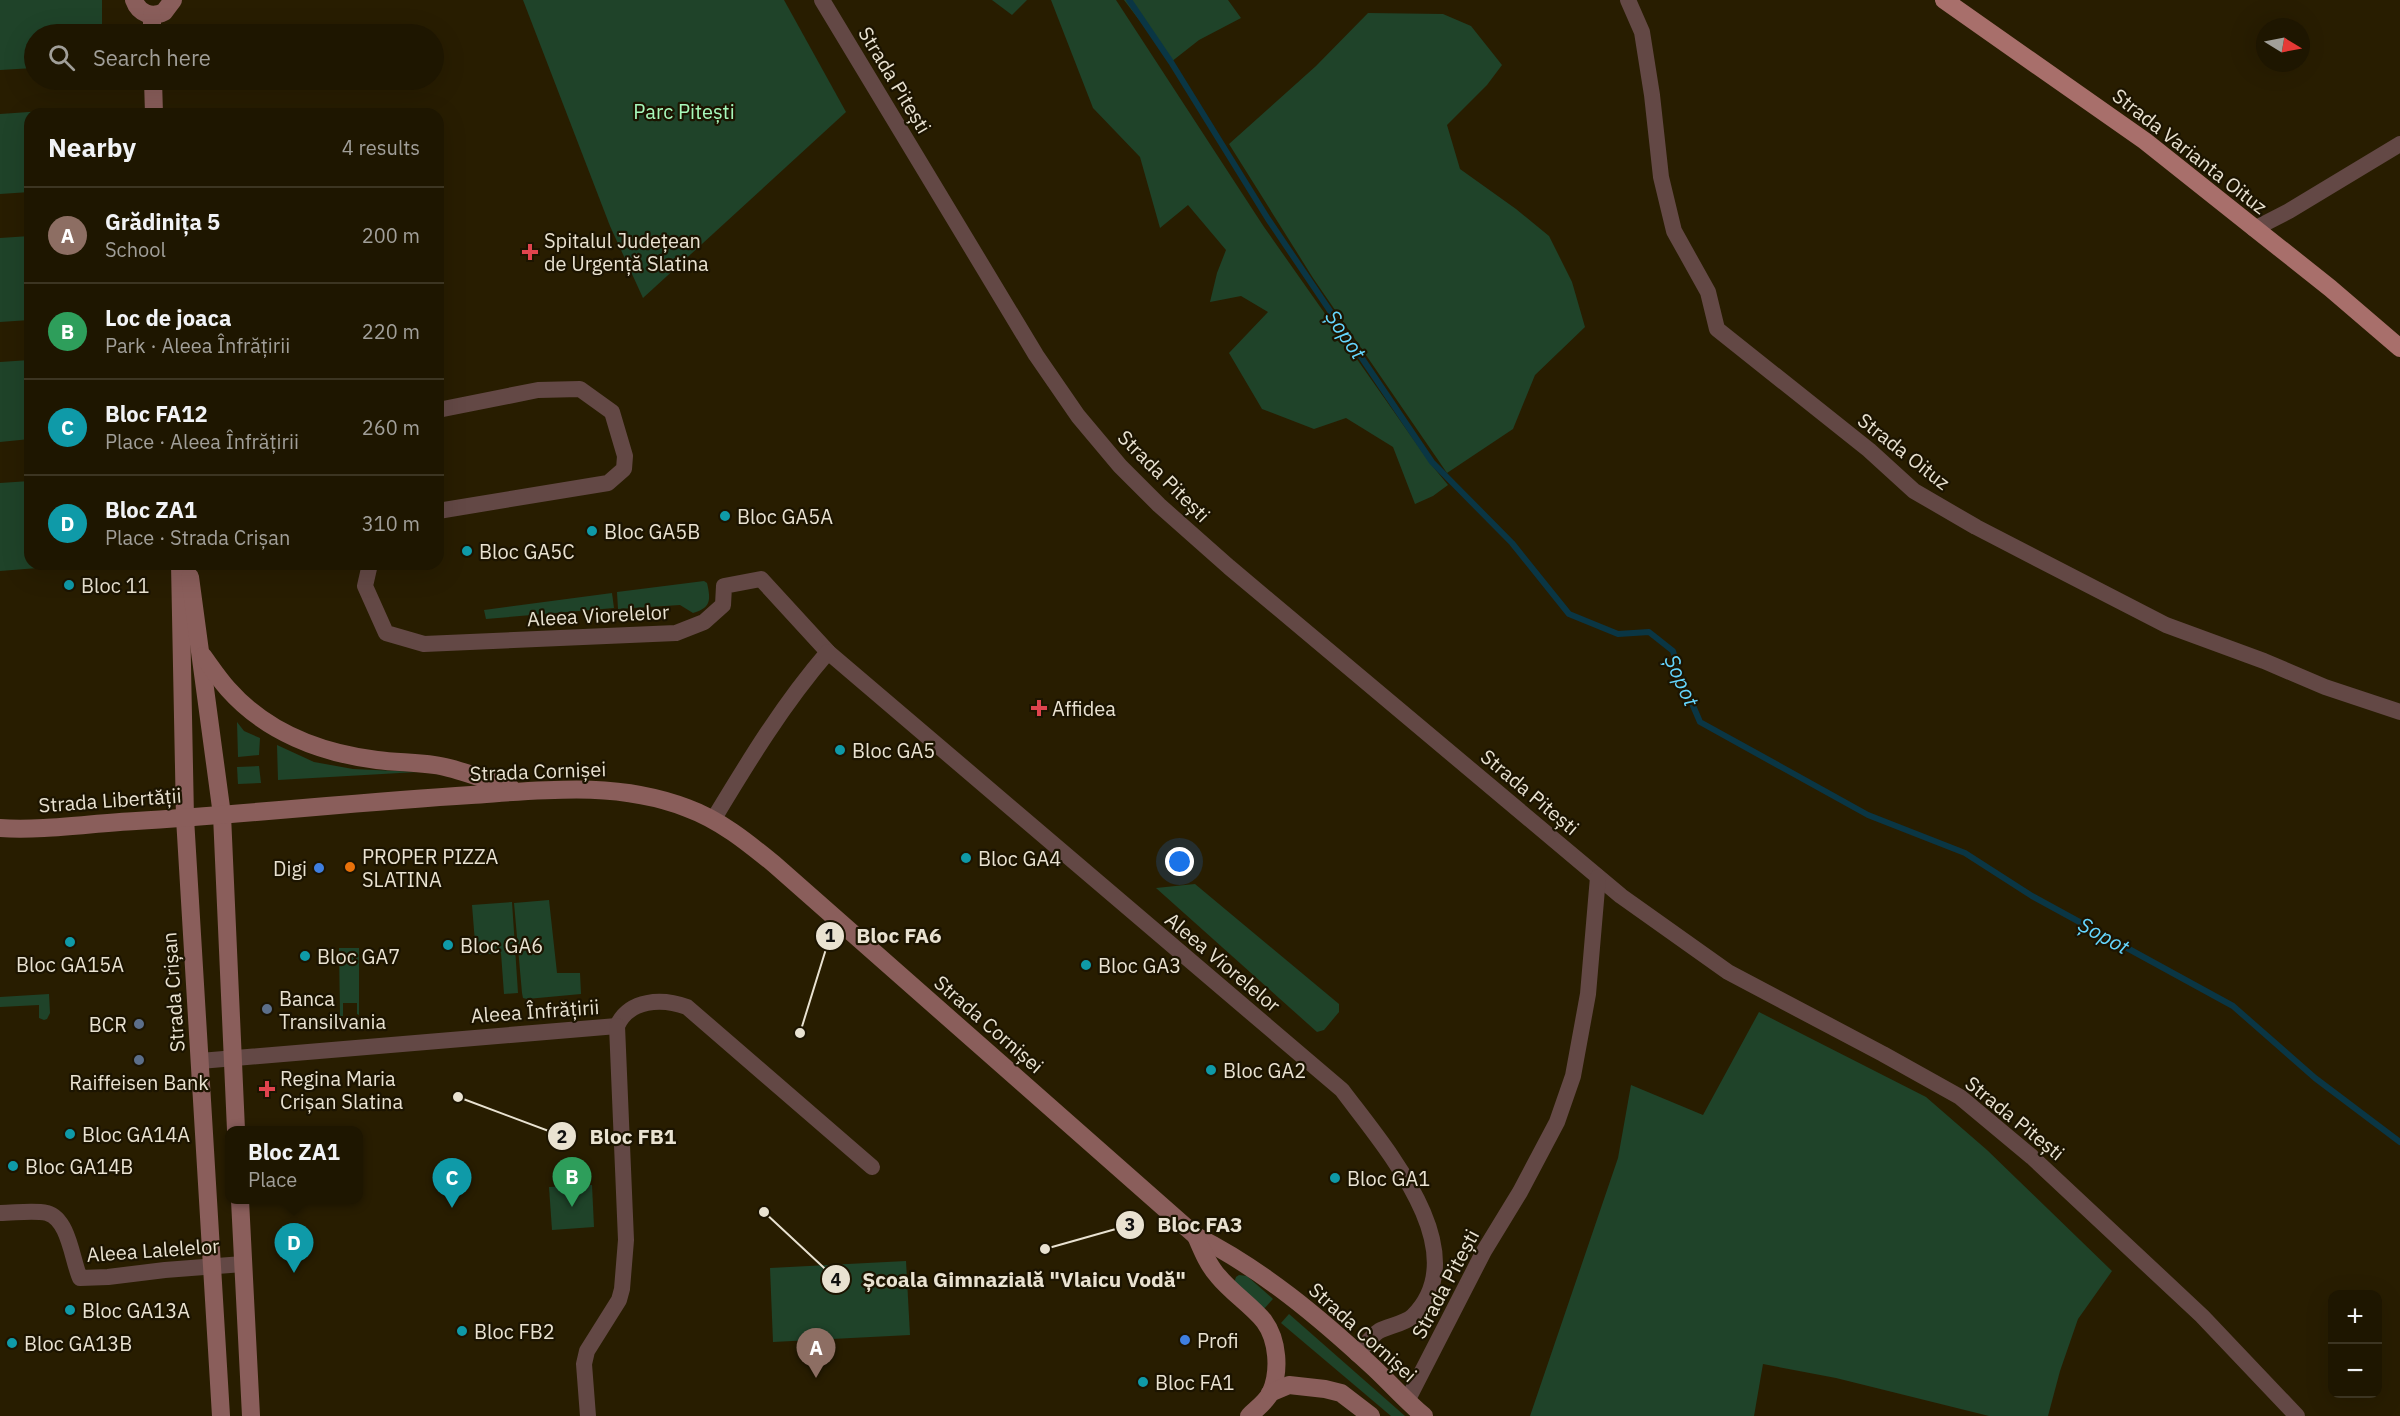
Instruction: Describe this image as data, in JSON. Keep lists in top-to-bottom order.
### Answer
{
  "streets": {
    "main road": [
      "Strada Varianta Oituz",
      "Strada Cornișei",
      "Strada Libertății",
      "Strada Crișan"
    ],
    "street": [
      "Strada Pitești",
      "Strada Oituz",
      "Aleea Viorelelor",
      "Aleea Înfrățirii",
      "Aleea Lalelelor"
    ]
  },
  "crossings": [
    ["Strada Pitești", "Strada Cornișei"],
    ["Aleea Viorelelor", "Strada Cornișei"],
    ["Strada Cornișei", "Strada Libertății"],
    ["Strada Libertății", "Strada Crișan"],
    ["Strada Crișan", "Aleea Înfrățirii"],
    ["Strada Crișan", "Aleea Lalelelor"]
  ],
  "water": ["Șopot"],
  "parks": ["Parc Pitești"],
  "places": {
    "health": ["Spitalul Județean de Urgență Slatina", "Affidea", "Regina Maria Crișan Slatina"],
    "other": [
      "Bloc GA5A",
      "Bloc GA5B",
      "Bloc GA5C",
      "Bloc 11",
      "Bloc GA5",
      "Bloc GA4",
      "PROPER PIZZA SLATINA",
      "Digi",
      "Bloc GA15A",
      "Bloc GA6",
      "Bloc GA7",
      "Bloc GA3",
      "Banca Transilvania",
      "BCR",
      "Bloc FA6",
      "Raiffeisen Bank",
      "Bloc GA2",
      "Bloc FB1",
      "Bloc GA14A",
      "Bloc GA14B",
      "Bloc GA1",
      "Școala Gimnazială \"Vlaicu Vodă\"",
      "Bloc FA3",
      "Bloc GA13A",
      "Bloc FB2",
      "Profi",
      "Bloc GA13B",
      "Bloc FA1"
    ]
  },
  "north": "right",
  "page": {
    "search": "Search here",
    "heading": ["Nearby", "4 results"],
    "list": [
      {
        "mark": "A",
        "name": "Grădinița 5",
        "note": "School",
        "value": "200 m"
      },
      {
        "mark": "B",
        "name": "Loc de joaca",
        "note": "Park · Aleea Înfrățirii",
        "value": "220 m"
      },
      {
        "mark": "C",
        "name": "Bloc FA12",
        "note": "Place · Aleea Înfrățirii",
        "value": "260 m"
      },
      {
        "mark": "D",
        "name": "Bloc ZA1",
        "note": "Place · Strada Crișan",
        "value": "310 m"
      }
    ],
    "popup": ["Bloc ZA1", "Place"],
    "pins": [
      "B",
      "C",
      "D",
      "A"
    ],
    "map_buttons": ["+", "−"]
  }
}
